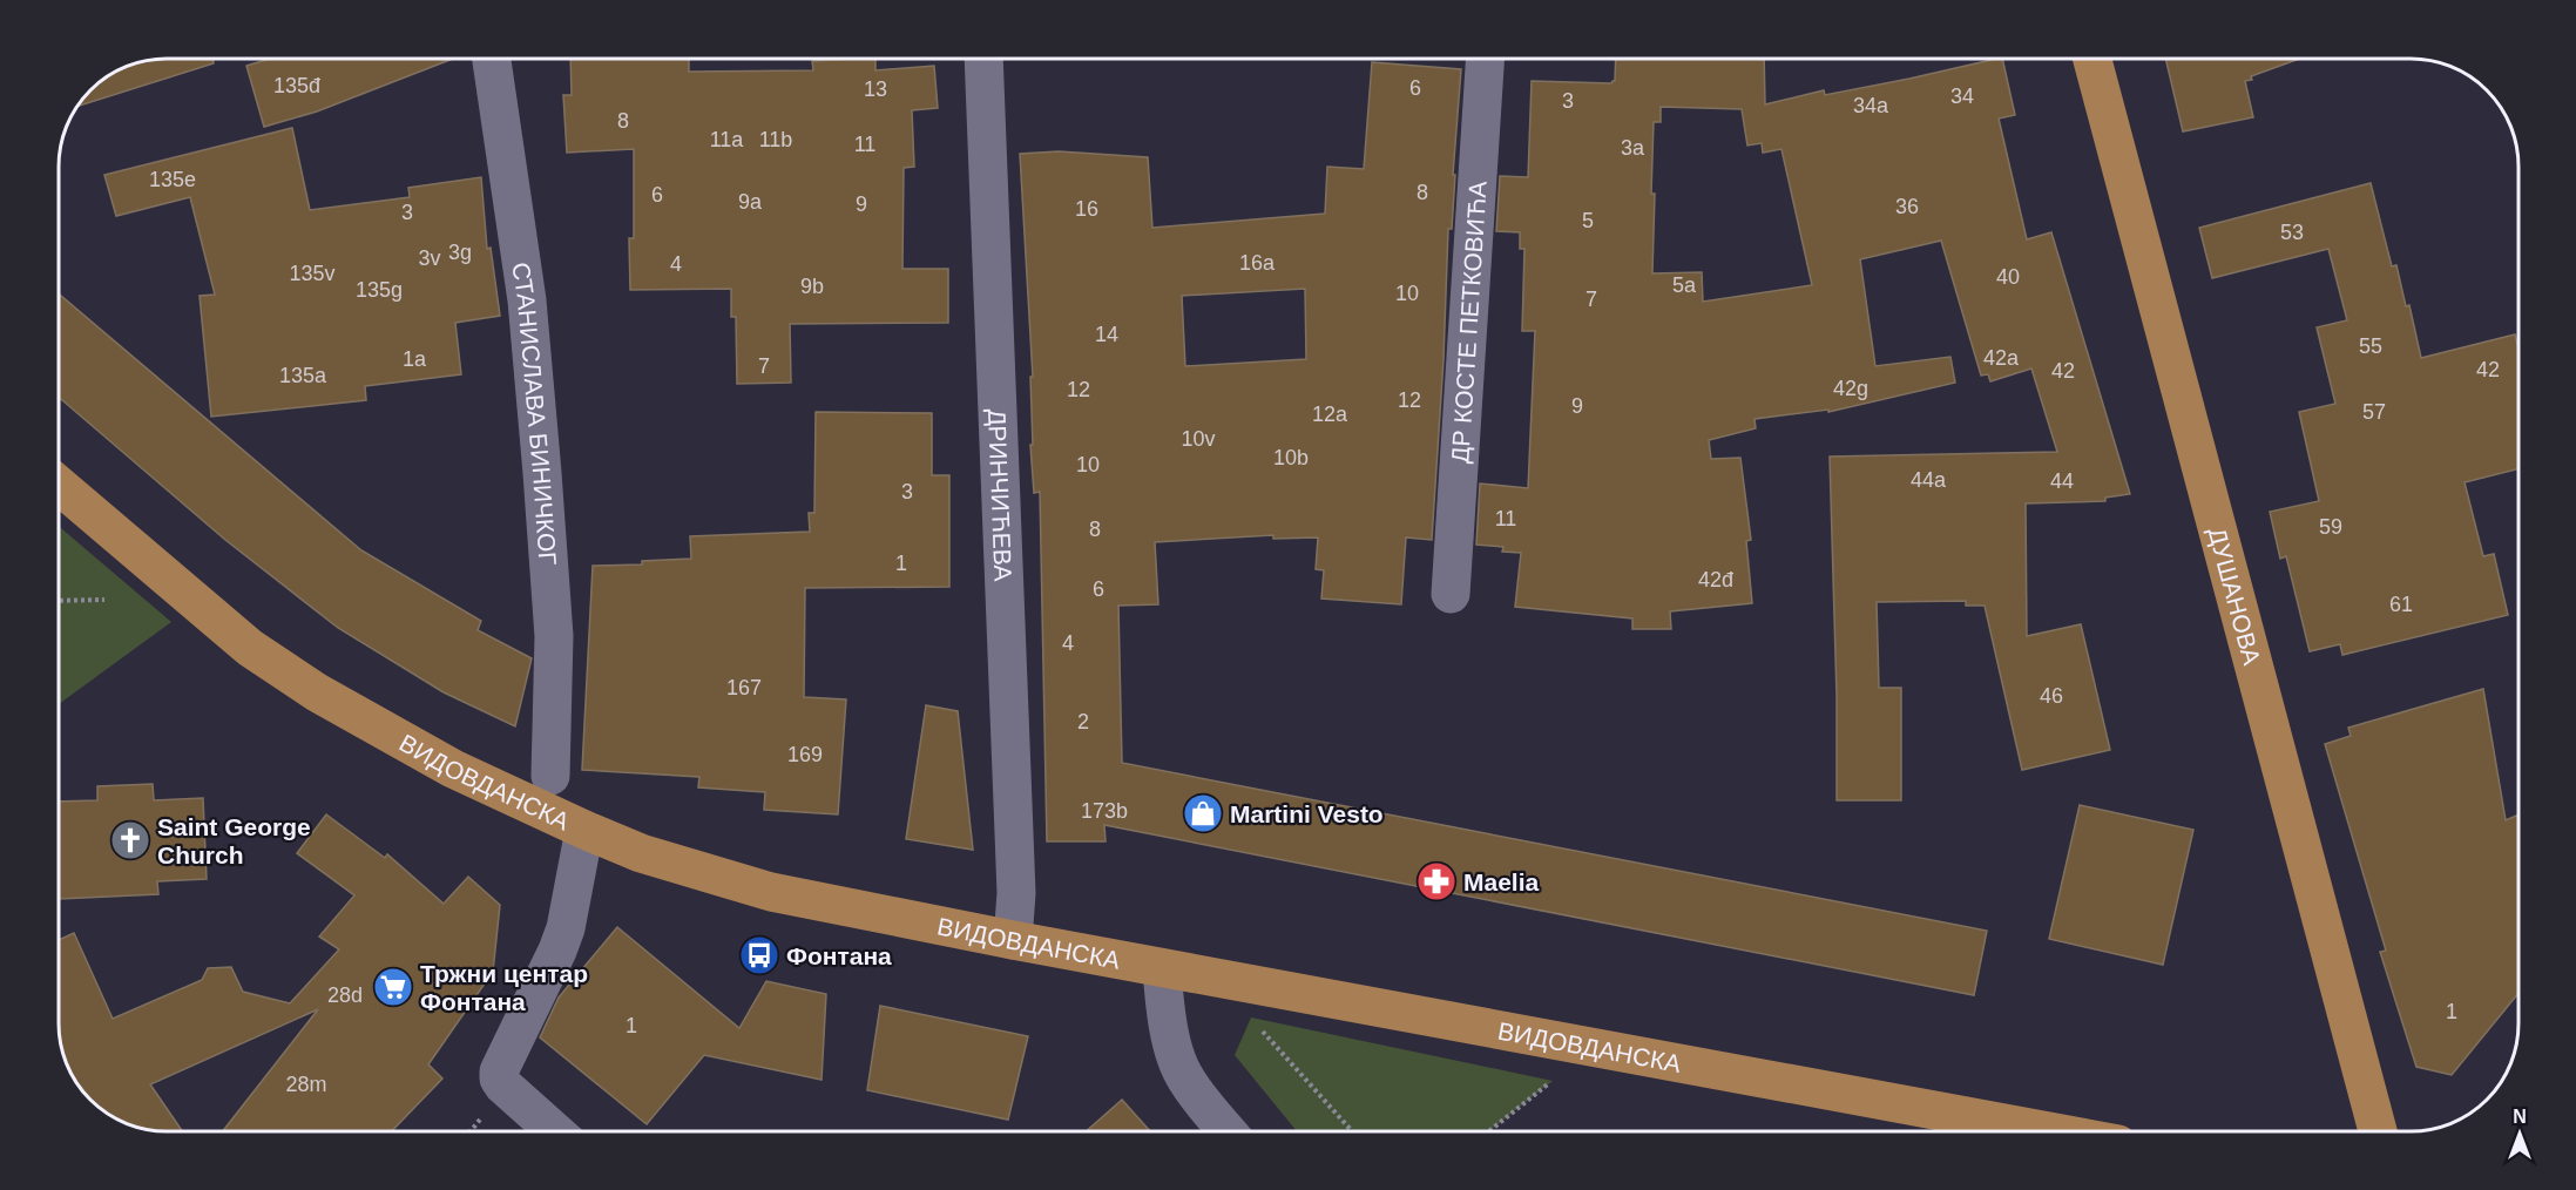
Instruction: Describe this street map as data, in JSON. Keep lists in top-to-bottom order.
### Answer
{
  "streets": {
    "main road": ["ДУШАНОВА", "ВИДОВДАНСКА"],
    "street": ["ДР КОСТЕ ПЕТКОВИЋА", "СТАНИСЛАВА БИНИЧКОГ", "ДРИНЧИЋЕВА"]
  },
  "crossings": [
    ["ДРИНЧИЋЕВА", "ВИДОВДАНСКА"]
  ],
  "places": {
    "shop": ["Martini Vesto"],
    "church": ["Saint George Church"],
    "pharmacy": ["Maelia"],
    "bus stop": ["Фонтана"],
    "supermarket": ["Тржни центар Фонтана"]
  },
  "house_numbers": [
    "135đ",
    "6",
    "13",
    "34",
    "3",
    "34a",
    "8",
    "11a",
    "11b",
    "11",
    "3a",
    "135e",
    "8",
    "6",
    "9a",
    "9",
    "36",
    "16",
    "3",
    "5",
    "53",
    "3g",
    "3v",
    "16a",
    "4",
    "135v",
    "40",
    "5a",
    "9b",
    "135g",
    "10",
    "7",
    "14",
    "55",
    "42a",
    "1a",
    "7",
    "42",
    "42",
    "135a",
    "42g",
    "12",
    "12",
    "9",
    "57",
    "12a",
    "10v",
    "10b",
    "10",
    "44a",
    "44",
    "3",
    "11",
    "59",
    "8",
    "1",
    "42đ",
    "6",
    "61",
    "4",
    "167",
    "46",
    "2",
    "169",
    "173b",
    "28d",
    "1",
    "1",
    "28m"
  ],
  "north": "top"
}
